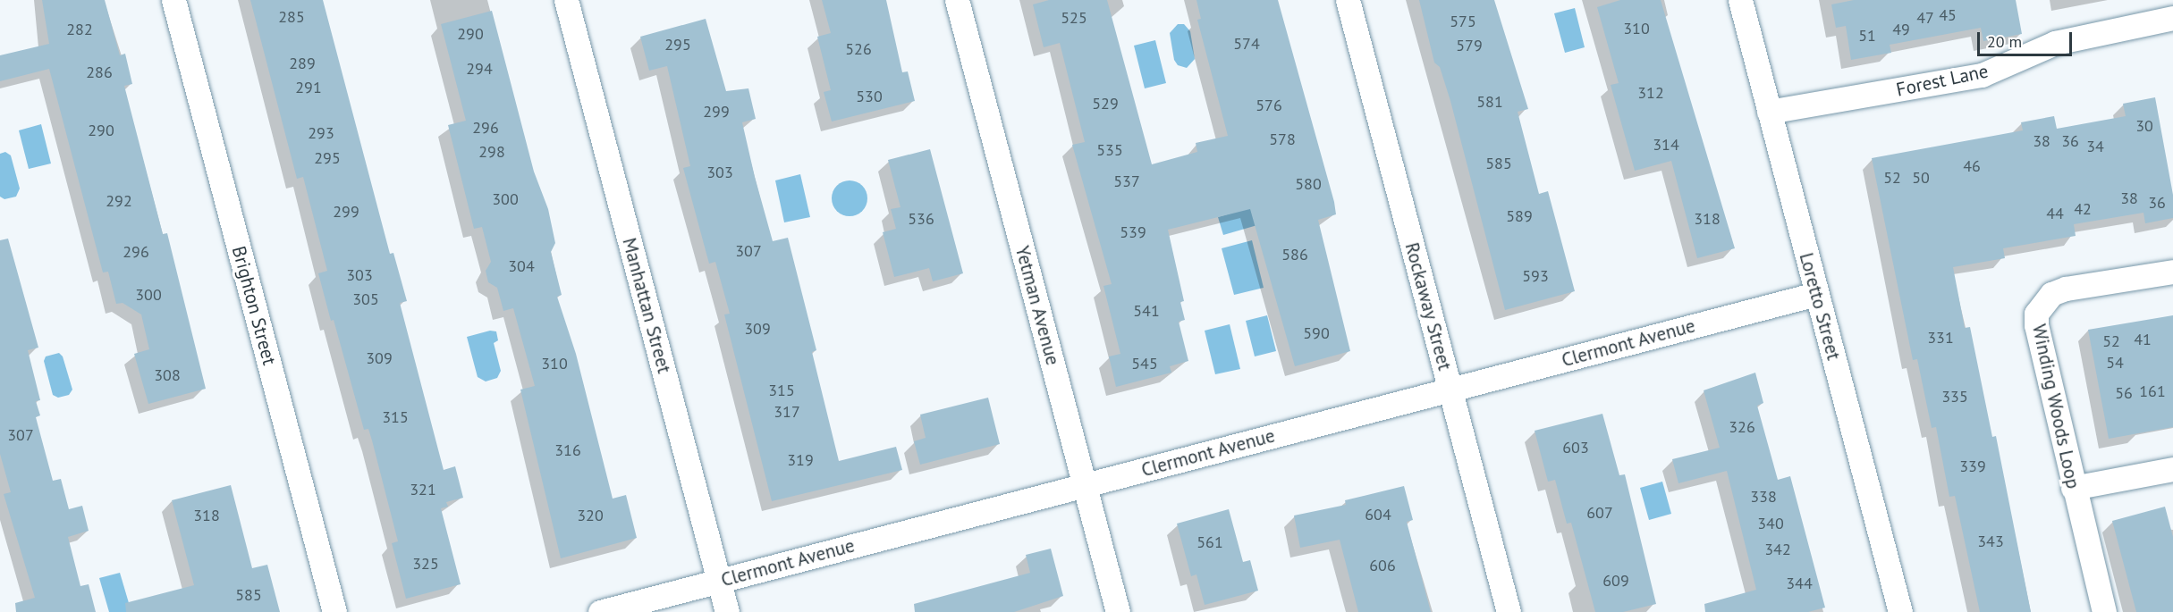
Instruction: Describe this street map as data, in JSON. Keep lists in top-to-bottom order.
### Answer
{
  "streets": {
    "street": [
      "Forest Lane",
      "Brighton Street",
      "Manhattan Street",
      "Yetman Avenue",
      "Rockaway Street",
      "Loretto Street",
      "Clermont Avenue",
      "Winding Woods Loop"
    ]
  },
  "crossings": [
    ["Forest Lane", "Loretto Street"],
    ["Manhattan Street", "Clermont Avenue"],
    ["Yetman Avenue", "Clermont Avenue"],
    ["Rockaway Street", "Clermont Avenue"],
    ["Loretto Street", "Clermont Avenue"]
  ],
  "house_numbers": [
    "45",
    "285",
    "525",
    "47",
    "575",
    "310",
    "282",
    "49",
    "290",
    "51",
    "574",
    "295",
    "579",
    "526",
    "289",
    "294",
    "286",
    "291",
    "312",
    "530",
    "581",
    "529",
    "576",
    "299",
    "30",
    "296",
    "290",
    "293",
    "578",
    "38",
    "36",
    "314",
    "34",
    "535",
    "298",
    "295",
    "585",
    "46",
    "303",
    "52",
    "50",
    "537",
    "580",
    "38",
    "300",
    "292",
    "36",
    "42",
    "299",
    "44",
    "589",
    "536",
    "318",
    "539",
    "307",
    "296",
    "586",
    "304",
    "303",
    "593",
    "300",
    "305",
    "541",
    "309",
    "590",
    "331",
    "41",
    "52",
    "309",
    "54",
    "310",
    "545",
    "308",
    "315",
    "161",
    "56",
    "335",
    "317",
    "315",
    "326",
    "307",
    "603",
    "316",
    "319",
    "339",
    "321",
    "338",
    "607",
    "604",
    "318",
    "320",
    "340",
    "343",
    "561",
    "342",
    "325",
    "606",
    "609",
    "344",
    "585"
  ],
  "scale_bar": "20 m"
}
